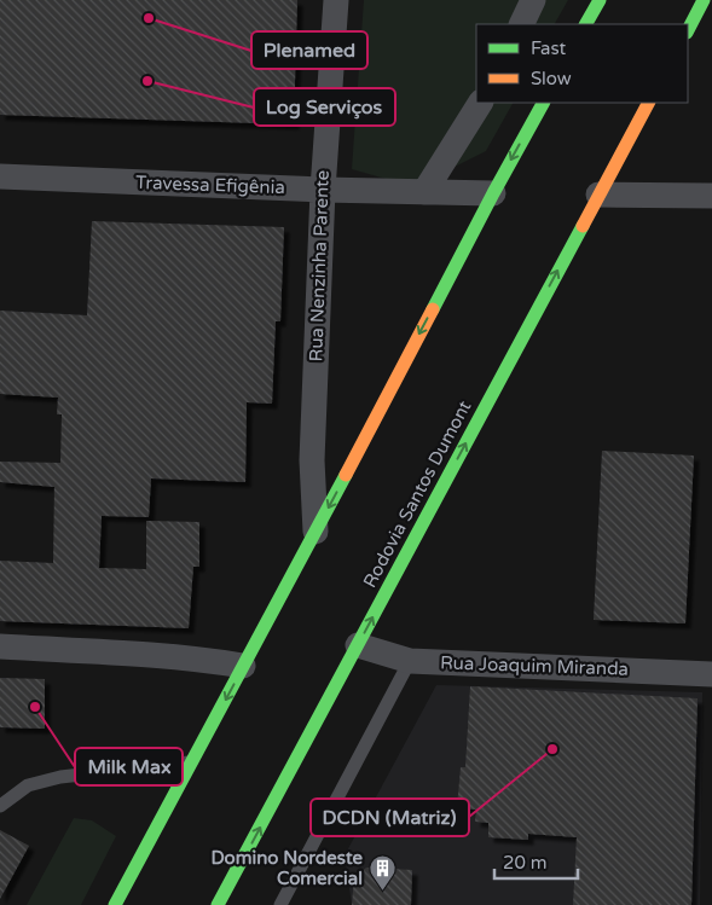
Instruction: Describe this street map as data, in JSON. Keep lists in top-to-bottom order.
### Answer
{
  "streets": {
    "highway": ["Rodovia Santos Dumont"],
    "street": ["Travessa Efigênia", "Rua Nenzinha Parente", "Rua Joaquim Miranda"]
  },
  "crossings": [
    ["Travessa Efigênia", "Rua Nenzinha Parente"],
    ["Rodovia Santos Dumont", "Rua Joaquim Miranda"]
  ],
  "places": {
    "other": [
      "Plenamed",
      "Log Serviços",
      "Milk Max",
      "DCDN (Matriz)"
    ],
    "building": ["Domino Nordeste Comercial"]
  },
  "legend": ["Fast", "Slow"],
  "scale_bar": "20 m"
}
